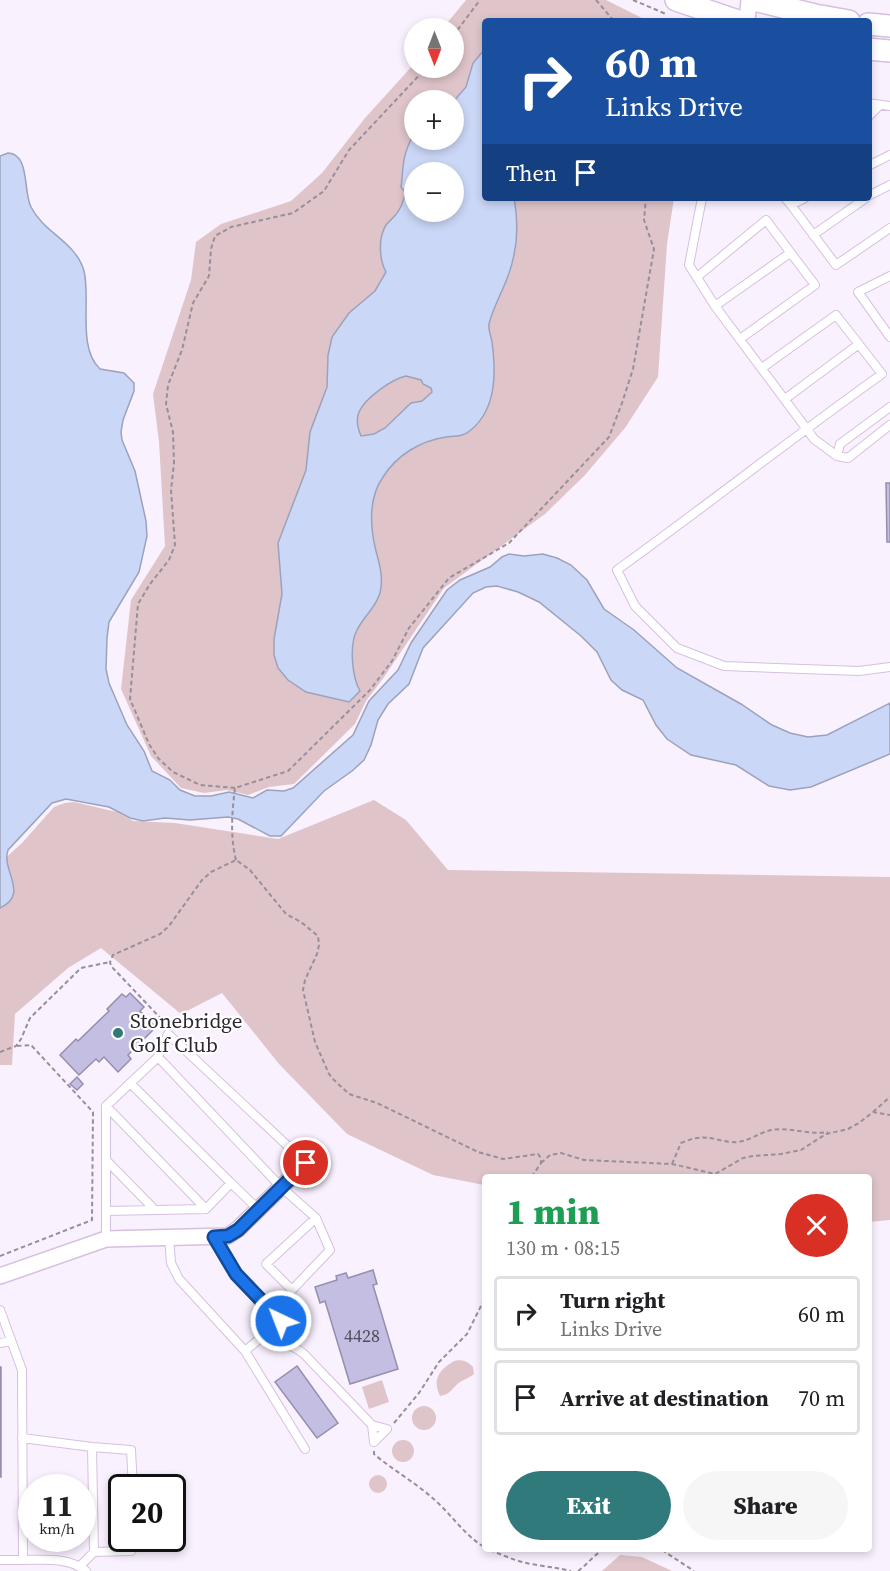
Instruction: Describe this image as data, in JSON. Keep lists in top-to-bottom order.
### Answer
{
  "places": ["Stonebridge Golf Club"],
  "house_numbers": ["4428"],
  "north": "bottom",
  "page": {
    "map_buttons": ["+", "−"],
    "turn": ["60 m", "Links Drive"],
    "then": "Then",
    "heading": ["1 min", "130 m · 08:15"],
    "list": [
      {
        "name": "Turn right",
        "note": "Links Drive",
        "value": "60 m"
      },
      {
        "name": "Arrive at destination",
        "value": "70 m"
      }
    ],
    "buttons": ["Exit", "Share"],
    "speed": "11 km/h",
    "limit": "20"
  }
}
